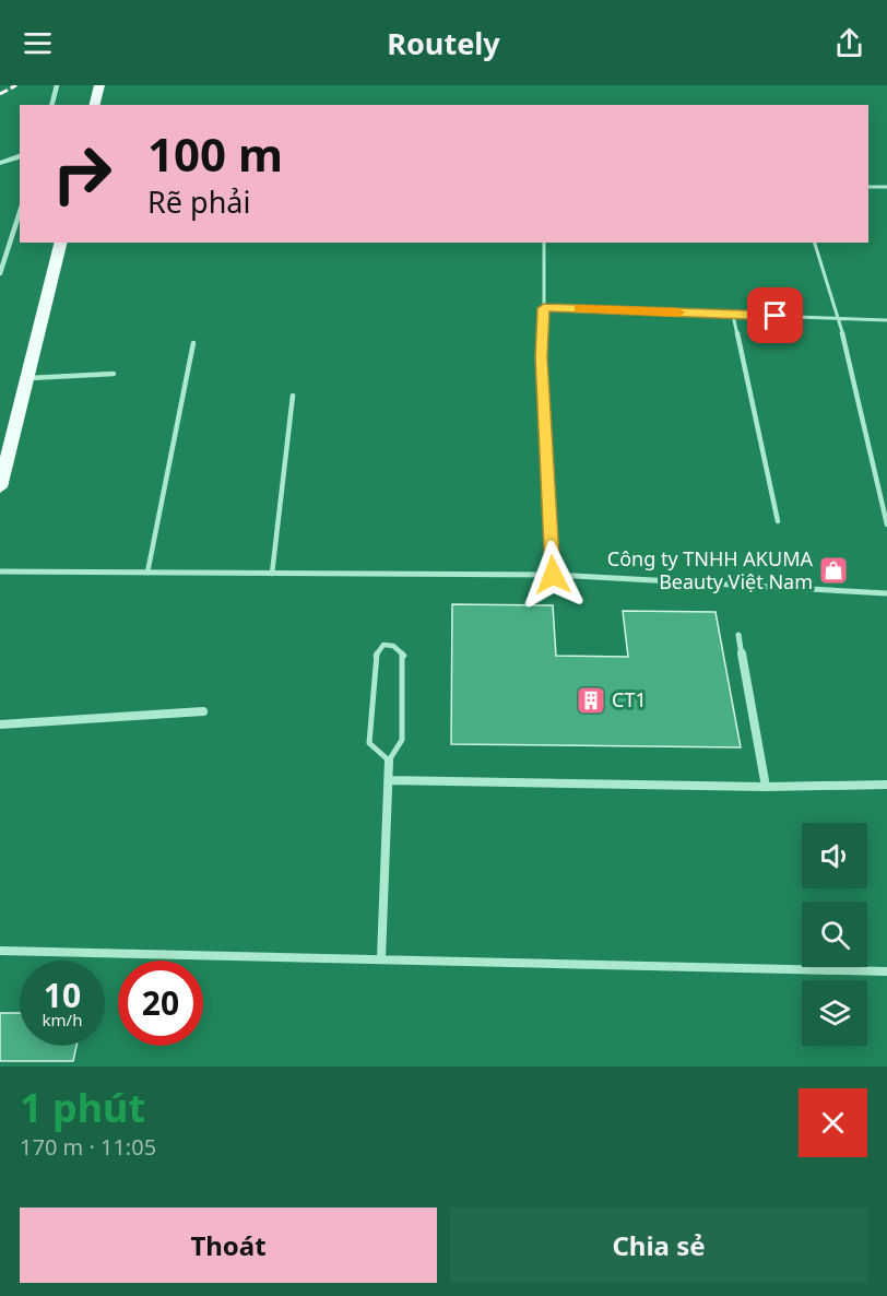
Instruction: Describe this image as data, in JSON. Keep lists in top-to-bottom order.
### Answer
{
  "places": {
    "shop": ["Công ty TNHH AKUMA Beauty Việt Nam"],
    "building": ["CT1"]
  },
  "page": {
    "header": "Routely",
    "turn": ["100 m", "Rẽ phải"],
    "speed": "10 km/h",
    "limit": "20",
    "heading": ["1 phút", "170 m · 11:05"],
    "buttons": ["Thoát", "Chia sẻ"]
  }
}
